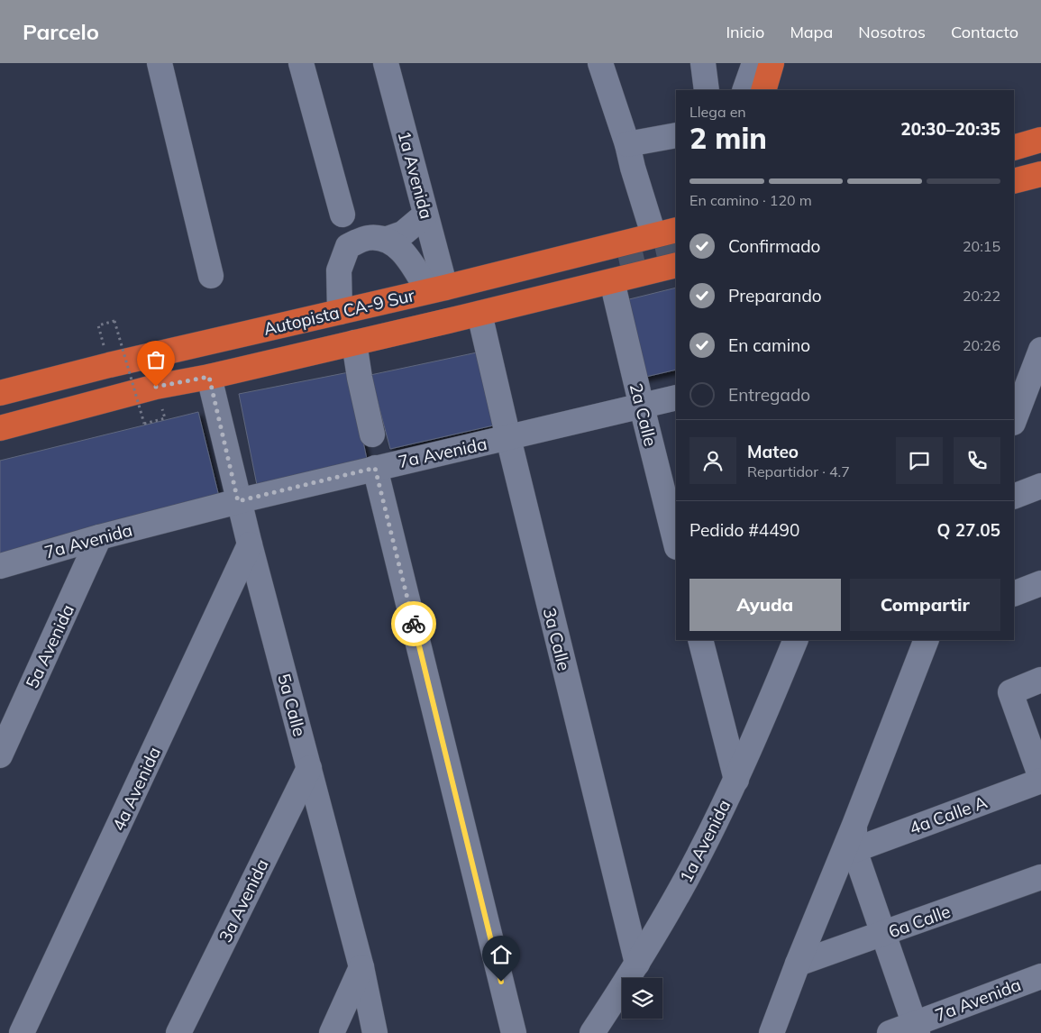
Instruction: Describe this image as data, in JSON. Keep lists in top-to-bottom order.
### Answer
{
  "streets": {
    "highway": ["Autopista CA-9 Sur"],
    "street": [
      "1a Avenida",
      "2a Calle",
      "7a Avenida",
      "3a Calle",
      "5a Avenida",
      "5a Calle",
      "4a Avenida",
      "4a Calle A",
      "3a Avenida",
      "6a Calle"
    ]
  },
  "crossings": [
    ["1a Avenida", "Autopista CA-9 Sur"],
    ["1a Avenida", "3a Calle"],
    ["Autopista CA-9 Sur", "2a Calle"],
    ["Autopista CA-9 Sur", "3a Calle"],
    ["Autopista CA-9 Sur", "5a Calle"],
    ["2a Calle", "7a Avenida"],
    ["7a Avenida", "3a Calle"],
    ["7a Avenida", "5a Avenida"],
    ["7a Avenida", "5a Calle"],
    ["5a Calle", "4a Avenida"],
    ["5a Calle", "3a Avenida"]
  ],
  "page": {
    "header": "Parcelo",
    "nav": [
      "Inicio",
      "Mapa",
      "Nosotros",
      "Contacto"
    ],
    "heading": ["2 min", "Llega en", "20:30–20:35"],
    "panel": [
      "Mateo",
      "Repartidor · 4.7",
      "Pedido #4490",
      "Q 27.05"
    ],
    "bar": "En camino · 120 m",
    "list": [
      ["Confirmado", "20:15"],
      ["Preparando", "20:22"],
      ["En camino", "20:26"],
      "Entregado"
    ],
    "buttons": ["Ayuda", "Compartir"]
  }
}
